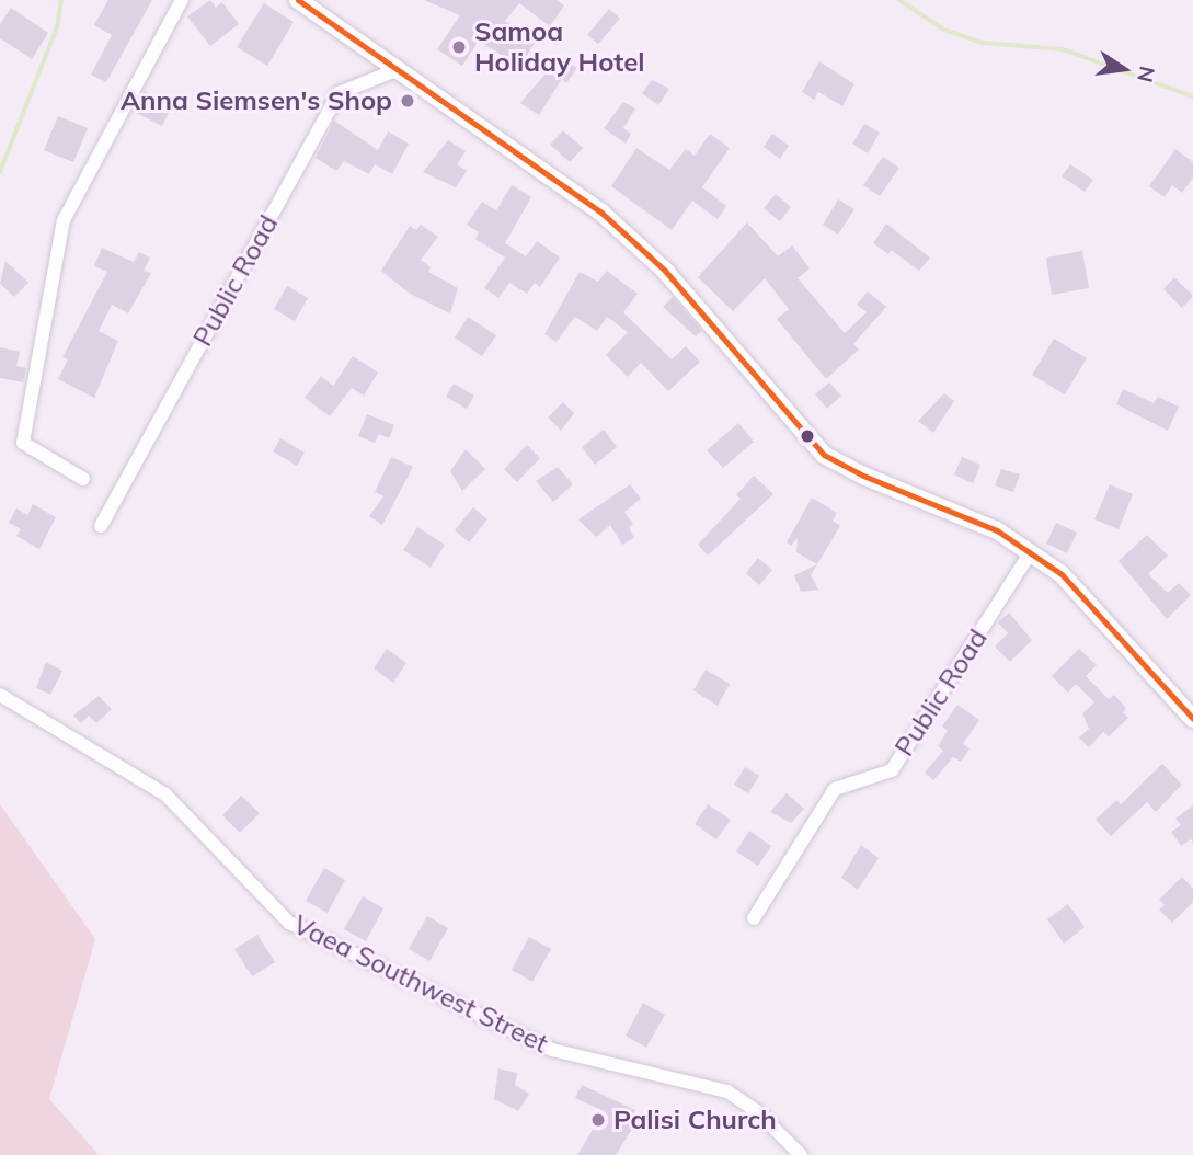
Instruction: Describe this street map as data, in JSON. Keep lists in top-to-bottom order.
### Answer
{
  "streets": {
    "street": ["Public Road", "Vaea Southwest Street"]
  },
  "places": ["Samoa Holiday Hotel", "Anna Siemsen's Shop", "Palisi Church"],
  "north": "right"
}
